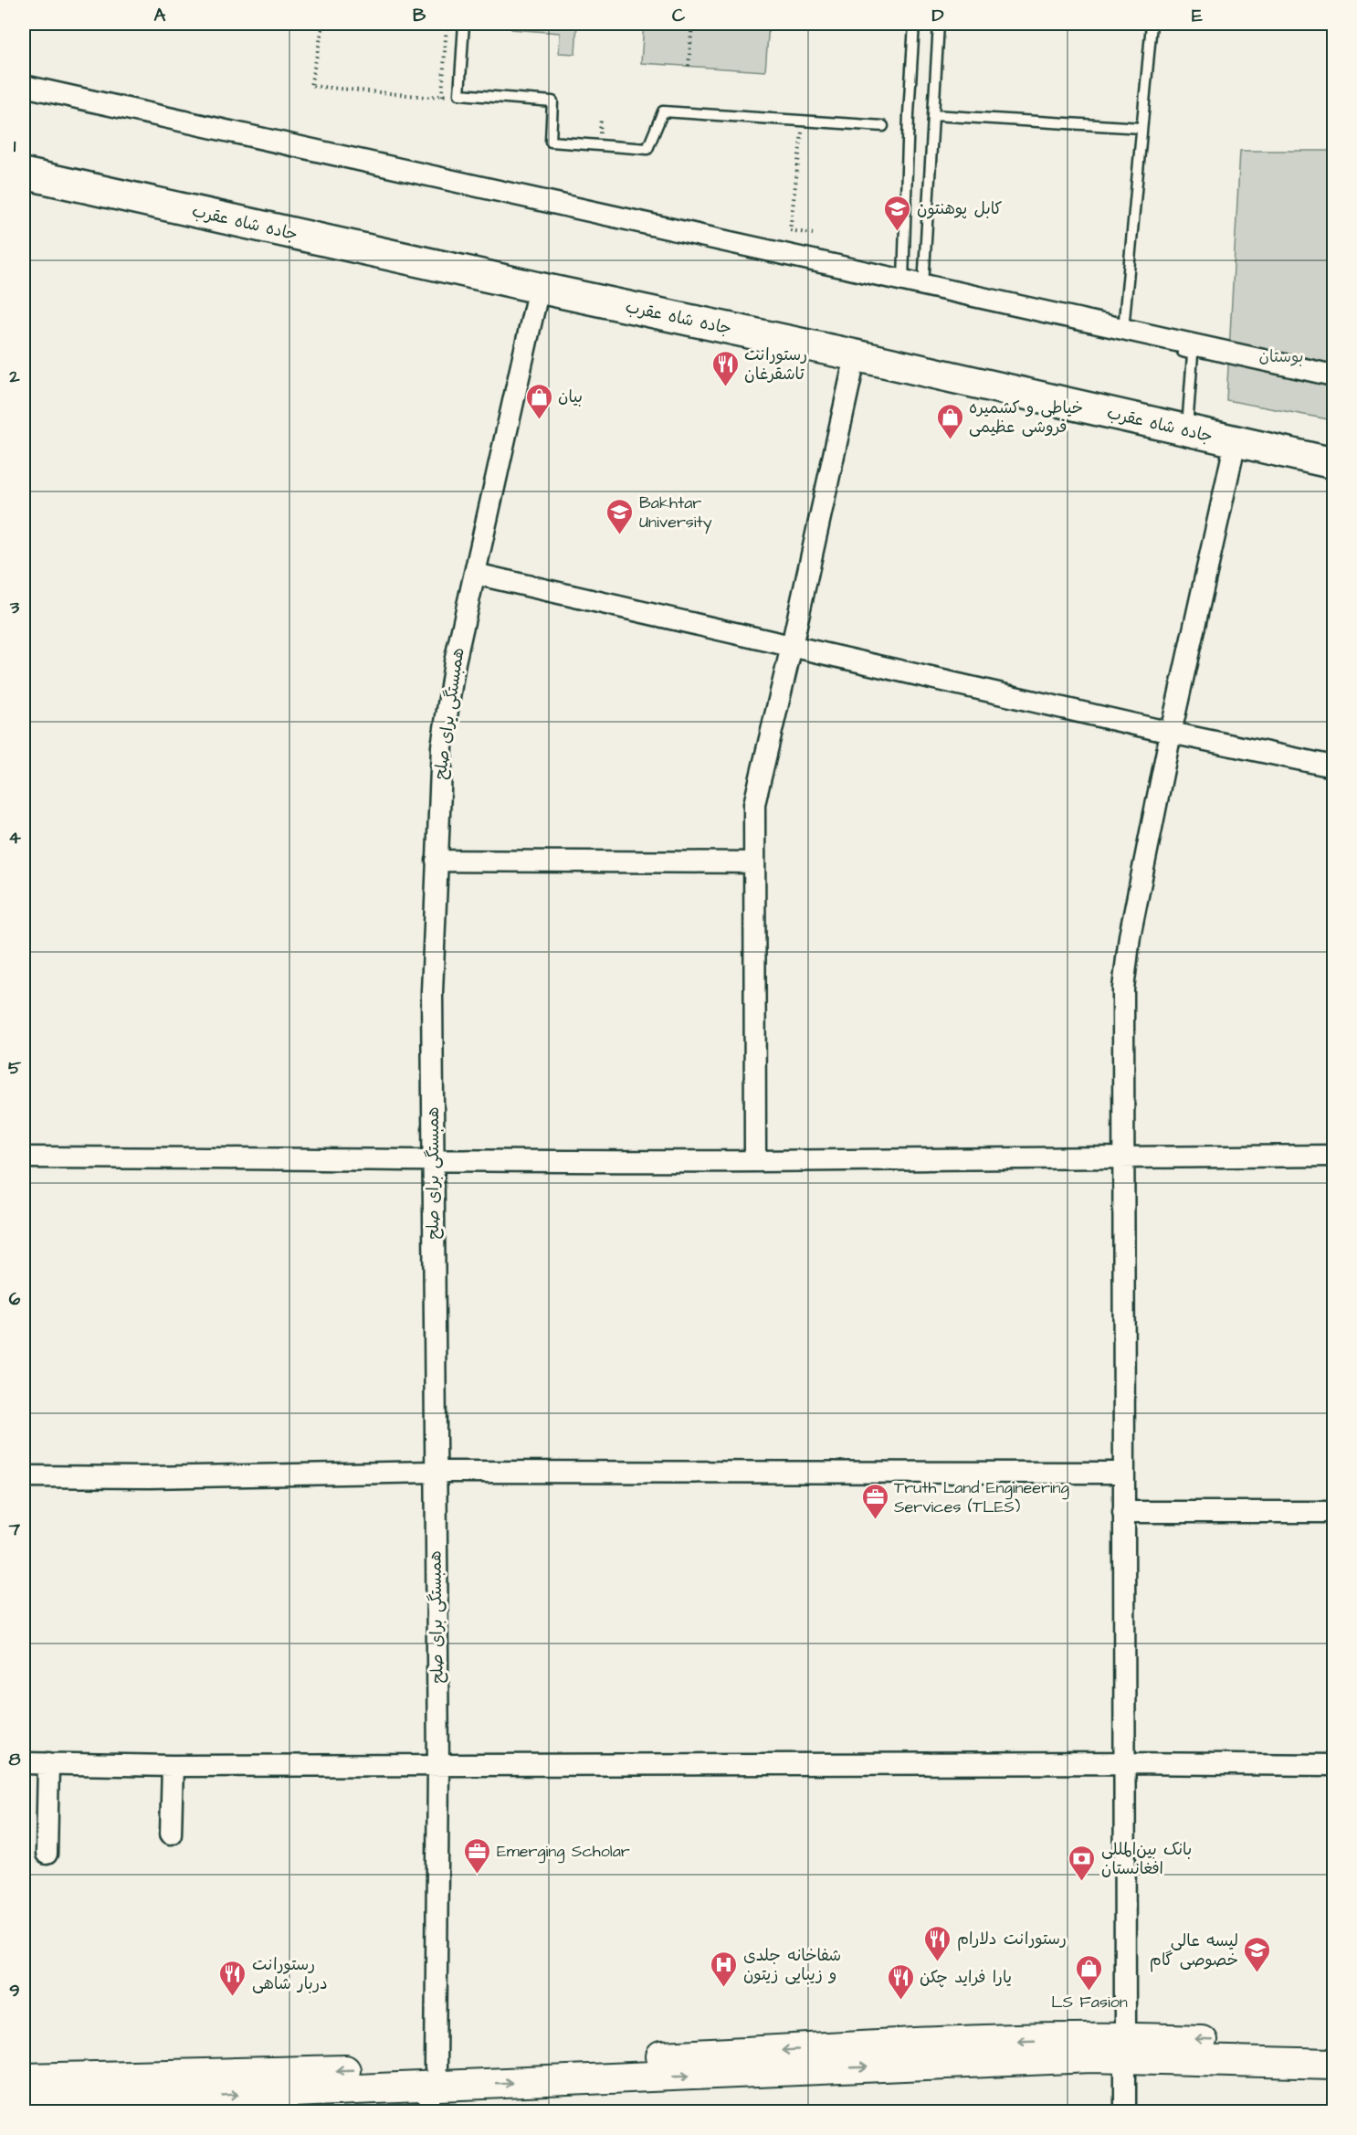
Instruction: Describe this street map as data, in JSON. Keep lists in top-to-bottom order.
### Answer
{
  "streets": {
    "highway": ["جاده شاه عقرب"],
    "street": ["همبستگی برای صلح"]
  },
  "crossings": [
    ["جاده شاه عقرب", "همبستگی برای صلح"]
  ],
  "parks": ["بوستان"],
  "places": {
    "school or university": ["کابل پوهنتون", "Bakhtar University", "لیسه عالی خصوصی گام"],
    "restaurant": [
      "رستورانت تاشقرغان",
      "رستورانت دلارام",
      "رستورانت دربار شاهی",
      "یارا فراید چکن"
    ],
    "shop": ["بیان", "خیاطی و کشمیره فروشی عظیمی", "LS Fasion"],
    "office": ["Truth Land Engineering Services (TLES)", "Emerging Scholar"],
    "bank": ["بانک بین‌المللی افغانستان"],
    "hospital": ["شفاخانه جلدی و زیبایی زیتون"]
  },
  "grid": {
    "columns": [
      "A",
      "B",
      "C",
      "D",
      "E"
    ],
    "rows": [
      "1",
      "2",
      "3",
      "4",
      "5",
      "6",
      "7",
      "8",
      "9"
    ]
  }
}
